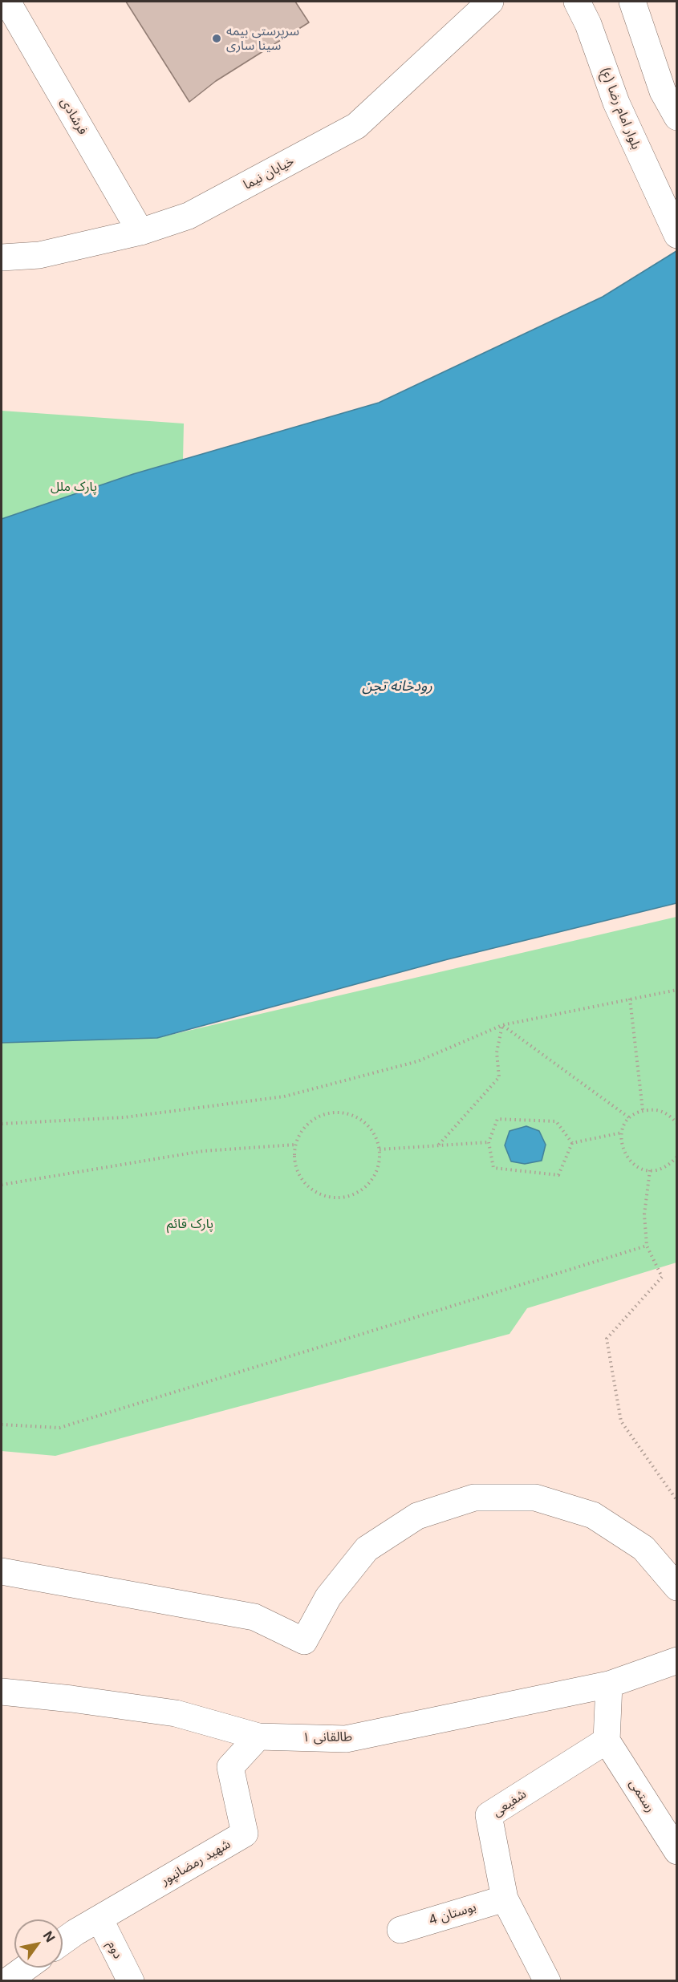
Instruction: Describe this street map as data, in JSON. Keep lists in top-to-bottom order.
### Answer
{
  "streets": {
    "main road": [
      "بلوار امام رضا (ع)",
      "فرشادی",
      "خیابان نیما",
      "طالقانی ۱",
      "رستمی",
      "شفیعی",
      "شهید رمضانپور",
      "بوستان 4",
      "دوم"
    ]
  },
  "crossings": [
    ["فرشادی", "خیابان نیما"],
    ["طالقانی ۱", "شهید رمضانپور"],
    ["رستمی", "شفیعی"],
    ["شفیعی", "بوستان 4"],
    ["شهید رمضانپور", "دوم"]
  ],
  "water": ["رودخانه تجن"],
  "parks": ["پارک ملل", "پارک قائم"],
  "places": ["سرپرستی بیمه سینا ساری"],
  "north": "top right"
}
